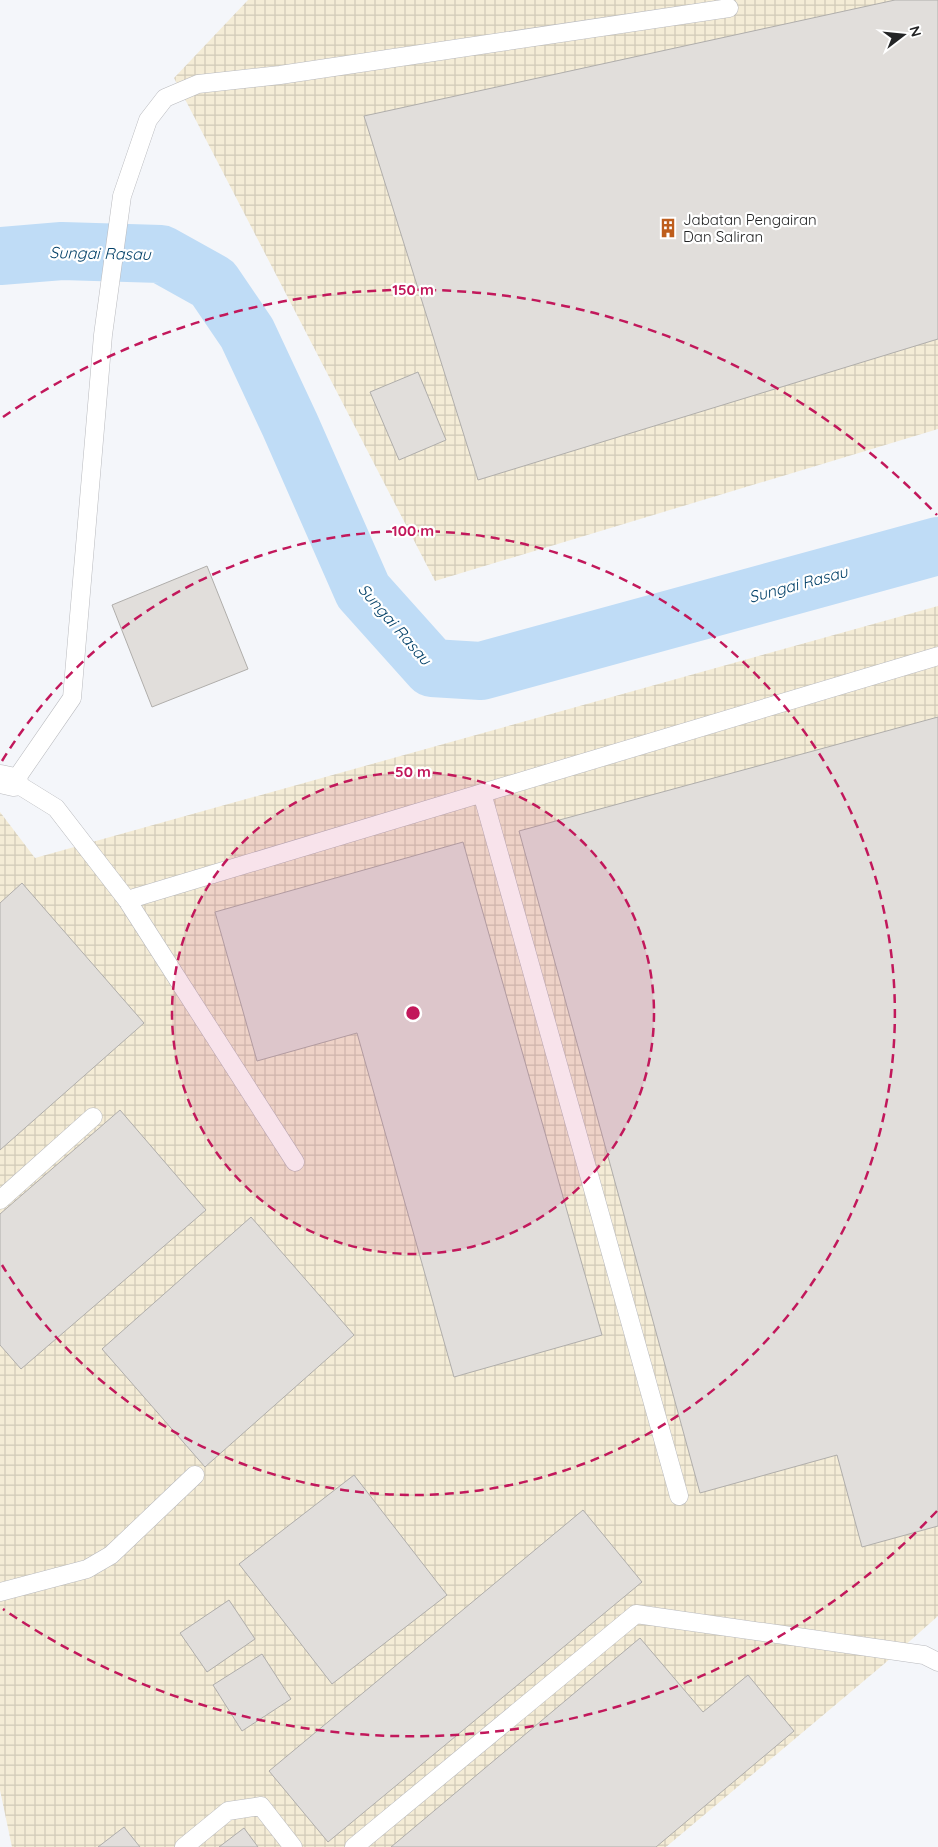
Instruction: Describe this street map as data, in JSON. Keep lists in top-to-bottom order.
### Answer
{
  "water": ["Sungai Rasau"],
  "places": {
    "building": ["Jabatan Pengairan Dan Saliran"]
  },
  "north": "right",
  "rings": ["150 m", "100 m", "50 m"]
}
